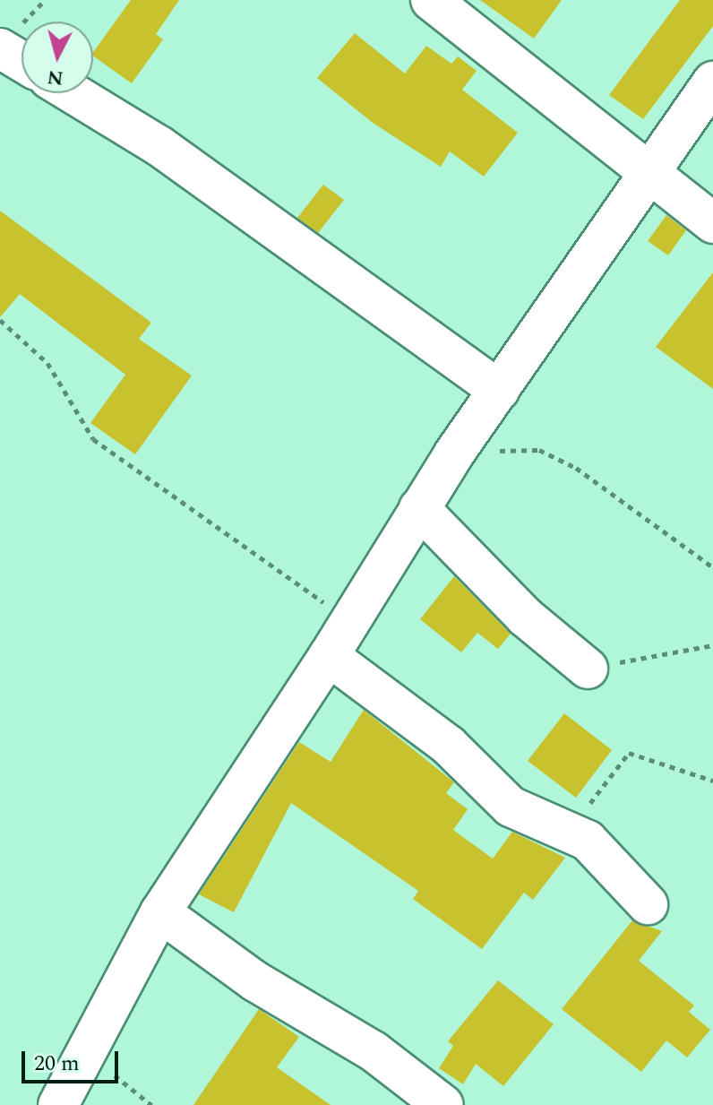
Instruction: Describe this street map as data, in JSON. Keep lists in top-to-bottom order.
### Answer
{
  "scale_bar": "20 m",
  "north": "bottom"
}
